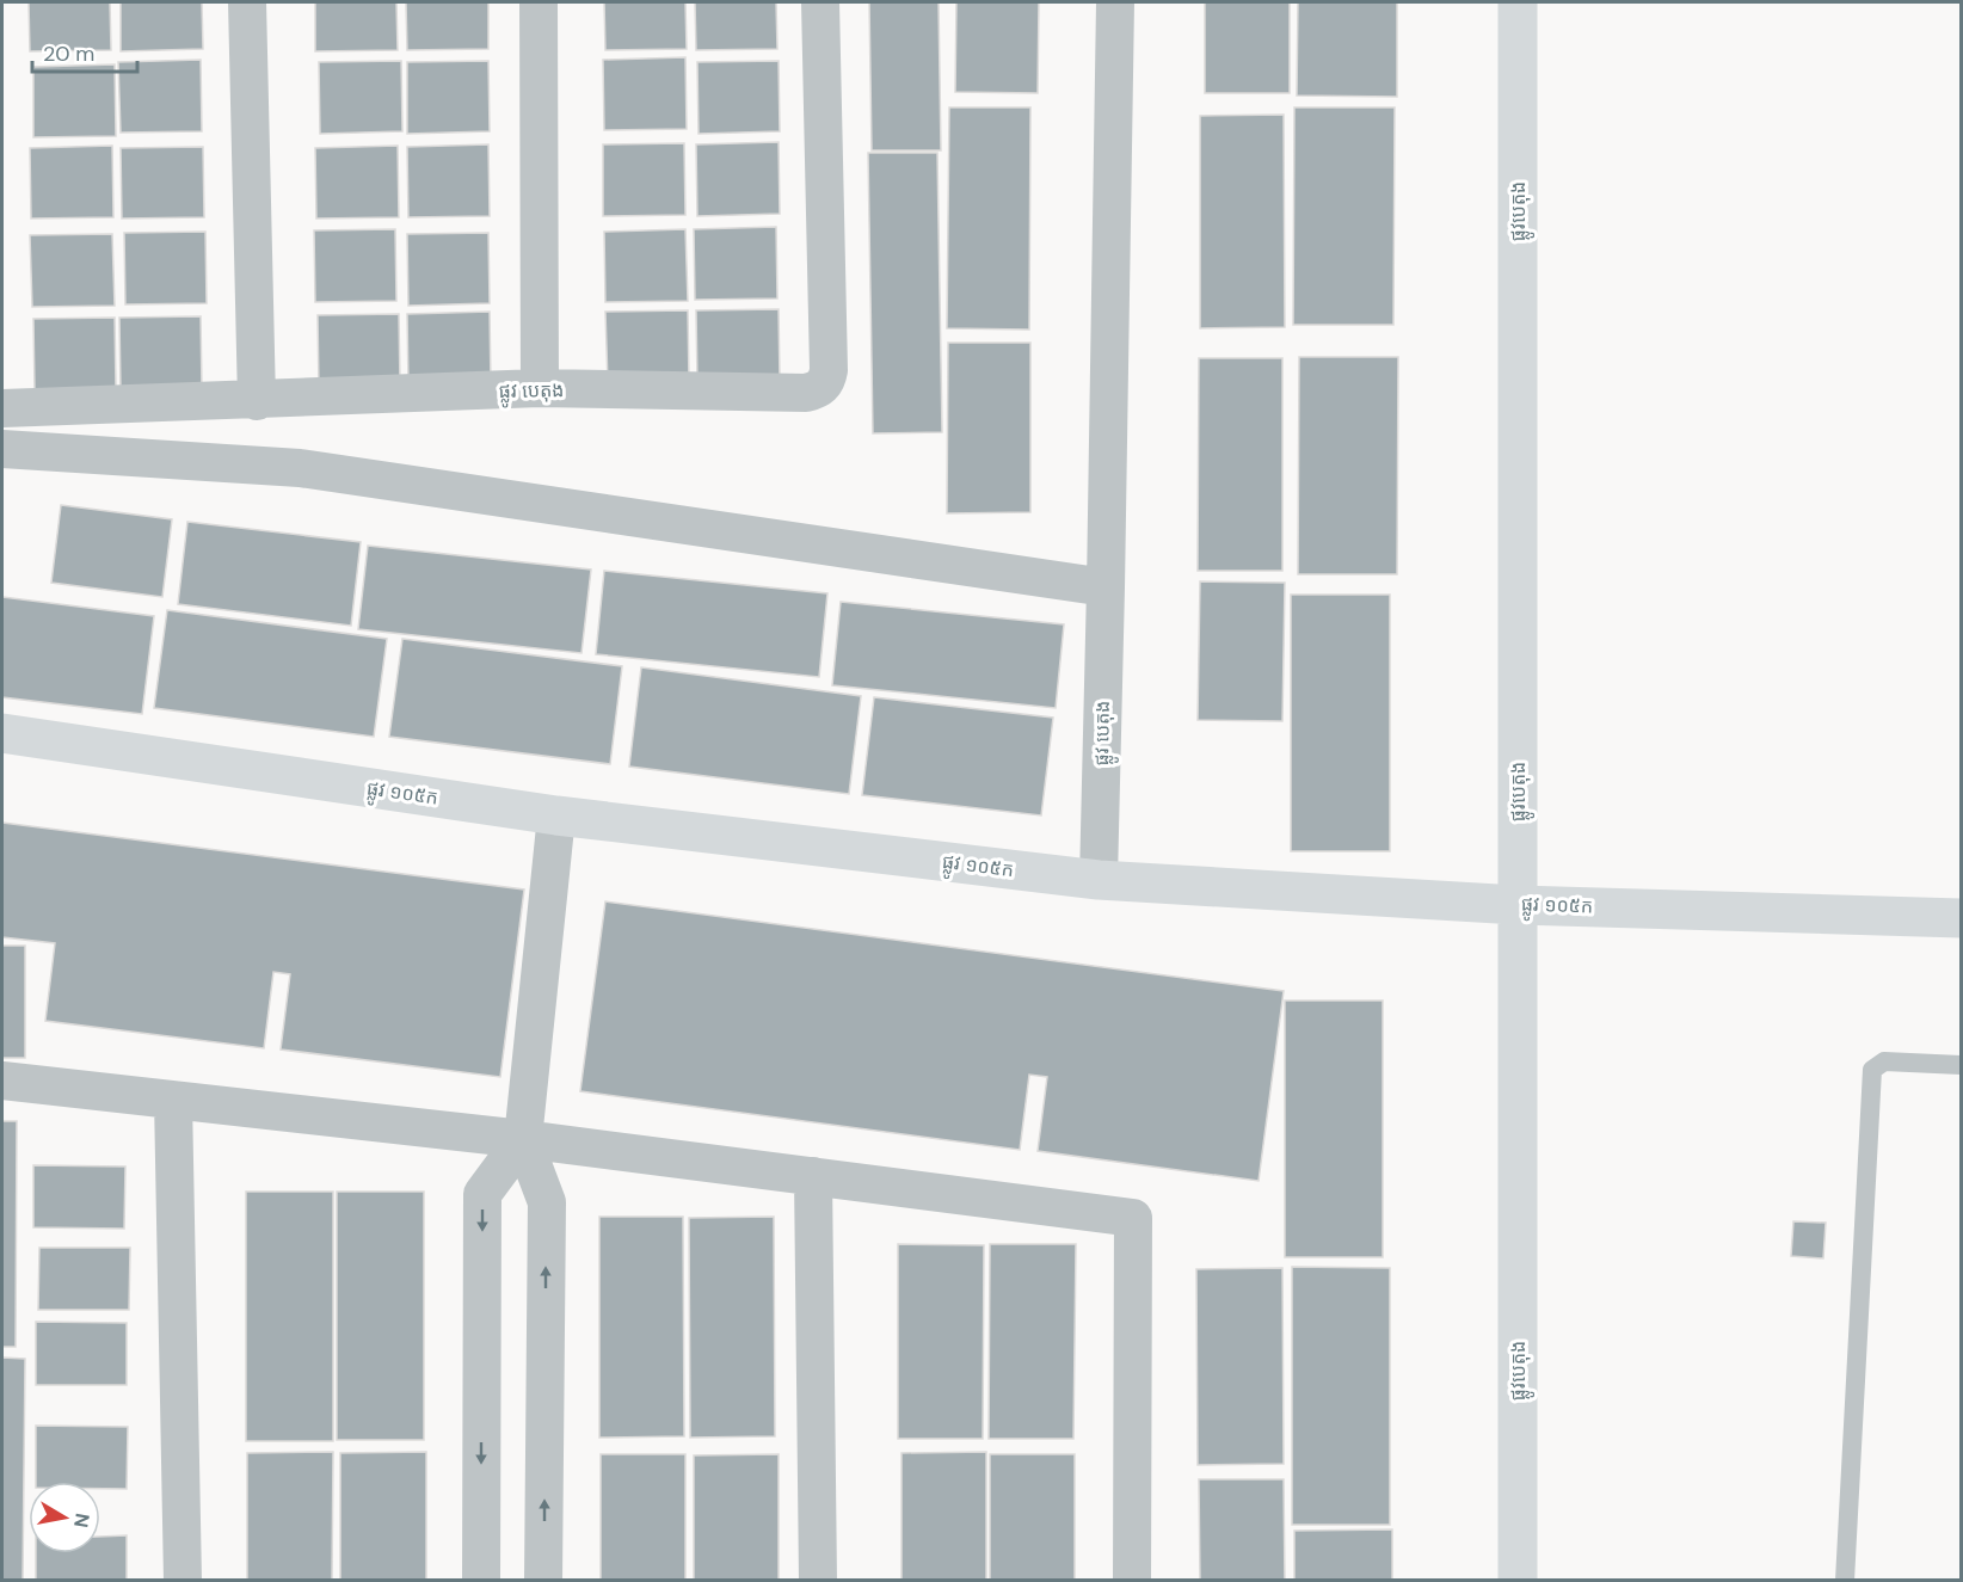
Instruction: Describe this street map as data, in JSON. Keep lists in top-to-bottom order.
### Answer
{
  "streets": {
    "main road": ["ផ្លូវបេតុង", "ផ្លូវ ១០៥ក"],
    "street": ["ផ្លូវ បេតុង"]
  },
  "crossings": [
    ["ផ្លូវបេតុង", "ផ្លូវ ១០៥ក"],
    ["ផ្លូវ បេតុង", "ផ្លូវ ១០៥ក"]
  ],
  "scale_bar": "20 m",
  "north": "right"
}
